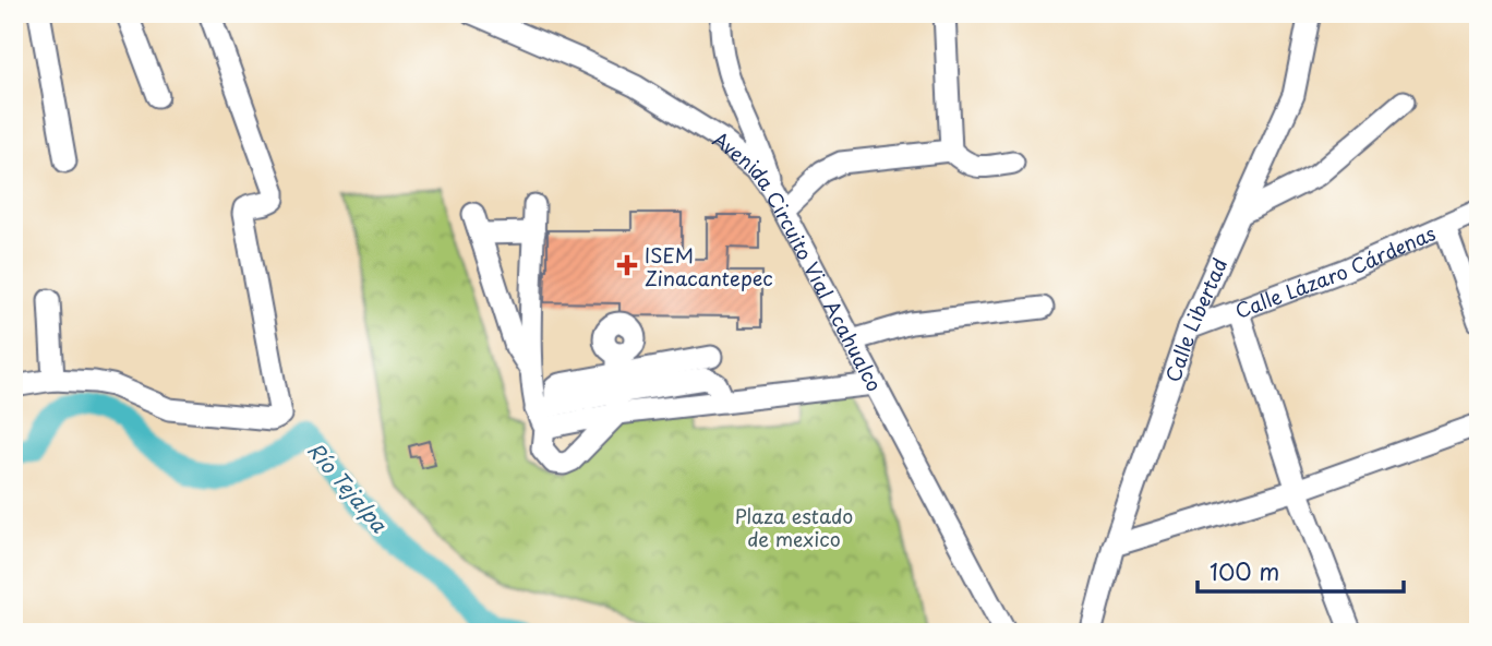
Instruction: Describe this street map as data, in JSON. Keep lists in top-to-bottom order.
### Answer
{
  "streets": {
    "street": ["Avenida Circuito Vial Acahualco", "Calle Lázaro Cárdenas", "Calle Libertad"]
  },
  "crossings": [
    ["Calle Lázaro Cárdenas", "Calle Libertad"]
  ],
  "water": ["Río Tejalpa"],
  "parks": ["Plaza estado de mexico"],
  "places": {
    "health": ["ISEM Zinacantepec"]
  },
  "scale_bar": "100 m"
}
